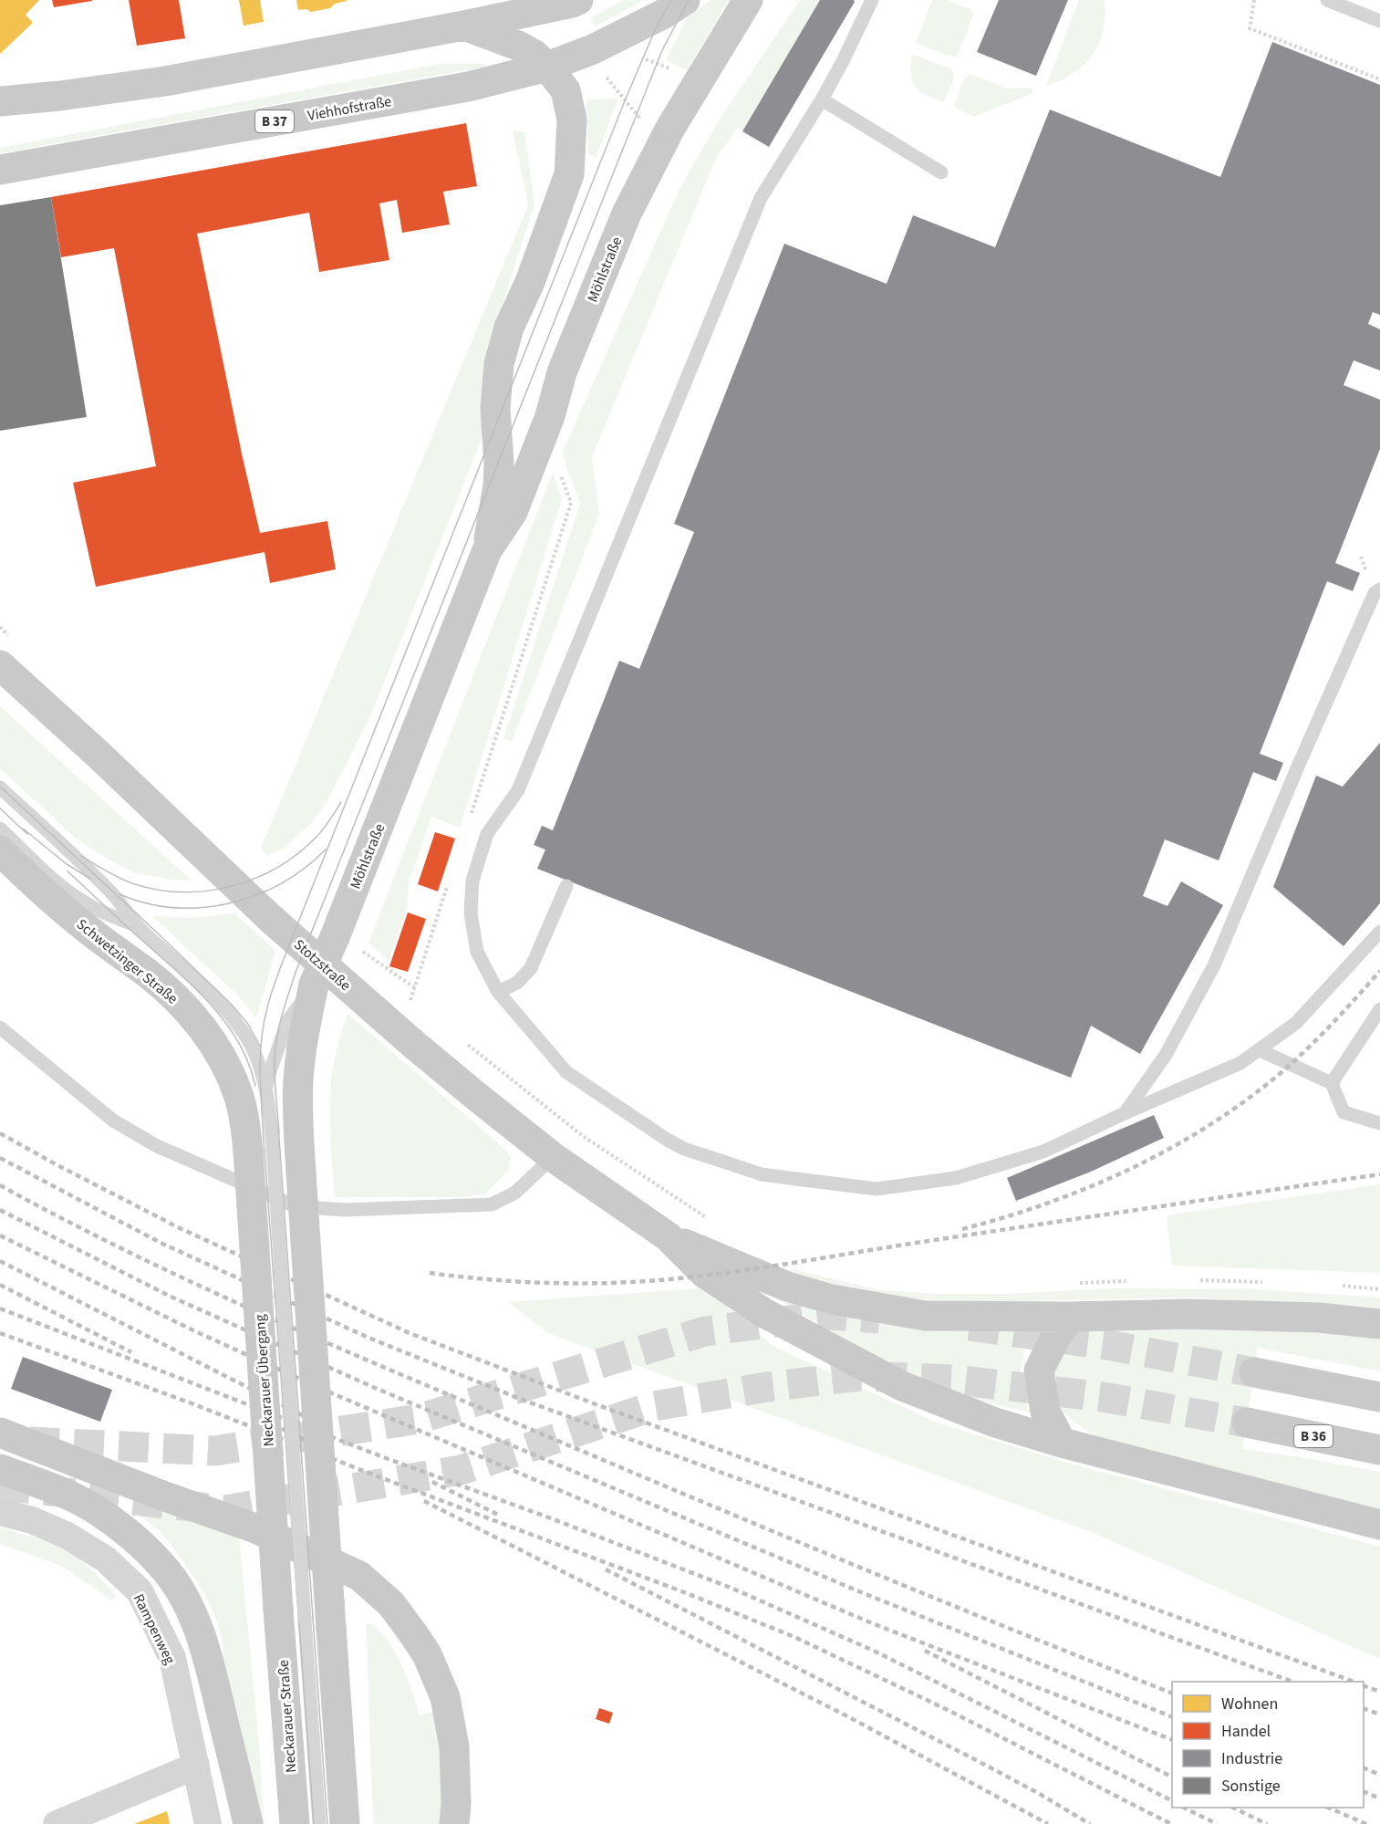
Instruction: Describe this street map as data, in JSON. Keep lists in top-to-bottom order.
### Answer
{
  "streets": {
    "main road": [
      "Viehhofstraße",
      "B 37",
      "Möhlstraße",
      "Schwetzinger Straße",
      "Stotzstraße",
      "Neckarauer Übergang",
      "B 36",
      "Neckarauer Straße"
    ],
    "street": ["Rampenweg"]
  },
  "crossings": [
    ["Viehhofstraße", "Möhlstraße"],
    ["Möhlstraße", "Schwetzinger Straße"],
    ["Möhlstraße", "Neckarauer Übergang"],
    ["Schwetzinger Straße", "Neckarauer Übergang"],
    ["Neckarauer Übergang", "Neckarauer Straße"]
  ],
  "legend": [
    "Wohnen",
    "Handel",
    "Industrie",
    "Sonstige"
  ]
}
